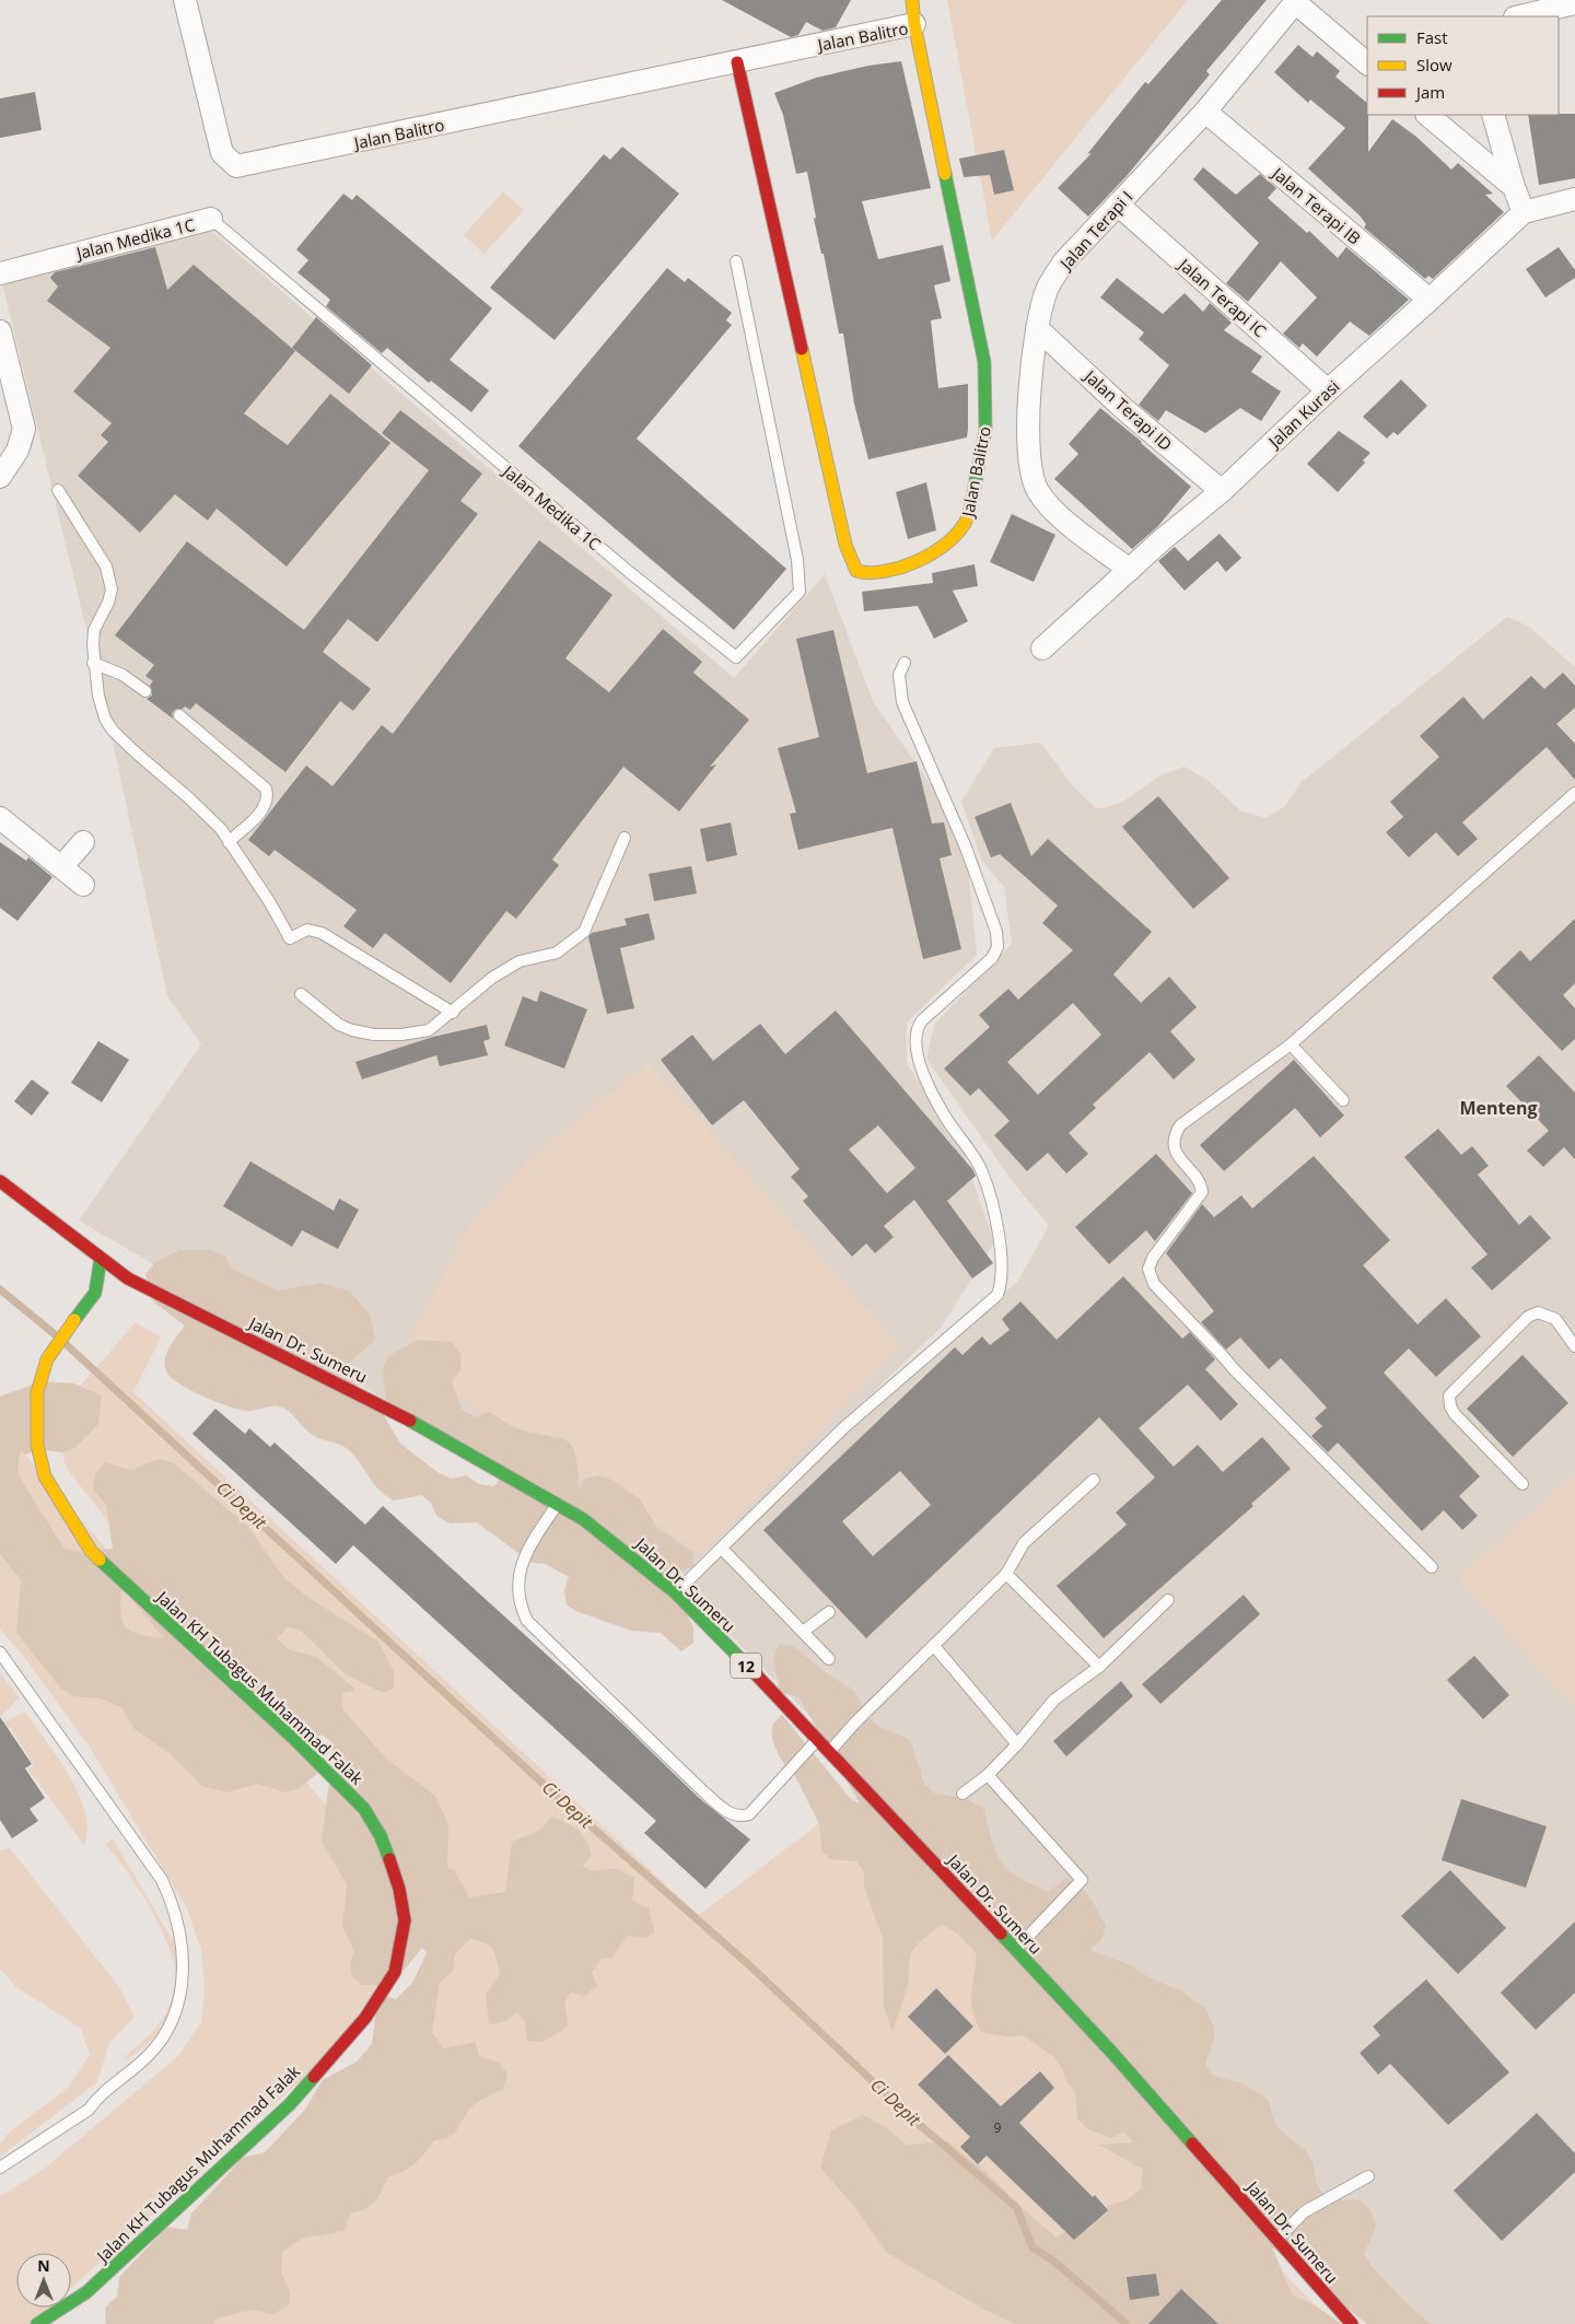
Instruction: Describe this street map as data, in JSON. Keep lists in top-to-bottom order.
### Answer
{
  "streets": {
    "main road": [
      "Jalan Balitro",
      "Jalan Dr. Sumeru",
      "12",
      "Jalan KH Tubagus Muhammad Falak"
    ],
    "street": [
      "Jalan Terapi IB",
      "Jalan Terapi I",
      "Jalan Medika 1C",
      "Jalan Terapi IC",
      "Jalan Terapi ID",
      "Jalan Kurasi"
    ]
  },
  "crossings": [
    ["Jalan Terapi IB", "Jalan Terapi I"],
    ["Jalan Terapi IB", "Jalan Kurasi"],
    ["Jalan Terapi I", "Jalan Terapi IC"],
    ["Jalan Terapi I", "Jalan Terapi ID"],
    ["Jalan Terapi I", "Jalan Kurasi"],
    ["Jalan Terapi IC", "Jalan Kurasi"],
    ["Jalan Terapi ID", "Jalan Kurasi"],
    ["Jalan Dr. Sumeru", "Jalan KH Tubagus Muhammad Falak"]
  ],
  "districts": ["Menteng"],
  "water": ["Ci Depit"],
  "house_numbers": ["9"],
  "legend": ["Fast", "Slow", "Jam"],
  "north": "top"
}
